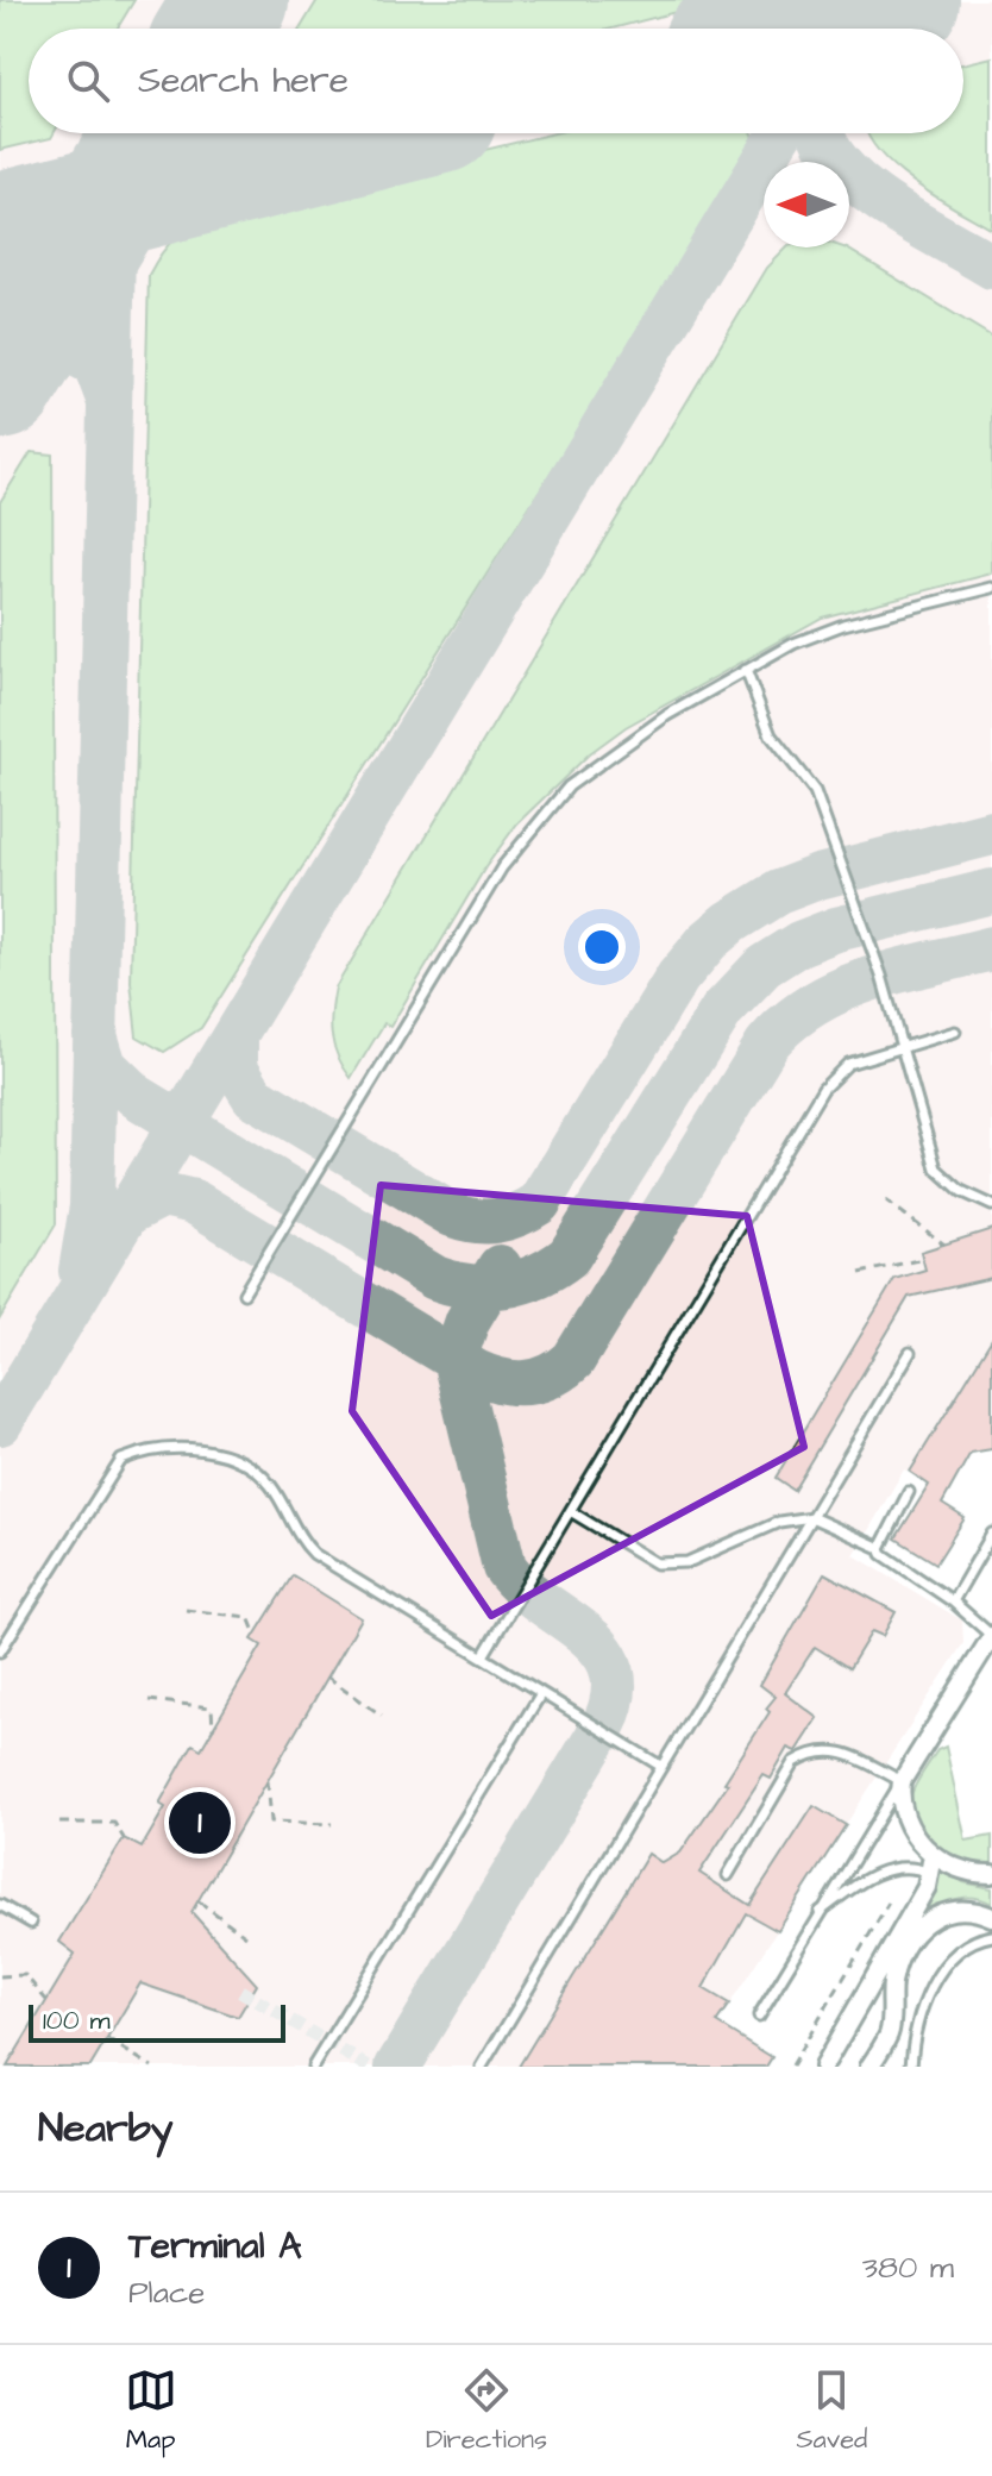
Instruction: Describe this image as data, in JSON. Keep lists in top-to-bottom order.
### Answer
{
  "scale_bar": "100 m",
  "north": "left",
  "page": {
    "search": "Search here",
    "pins": "1",
    "scale": "100 m",
    "heading": "Nearby",
    "list": [
      {
        "mark": "1",
        "name": "Terminal A",
        "note": "Place",
        "value": "380 m"
      }
    ],
    "nav": ["Map", "Directions", "Saved"]
  }
}
